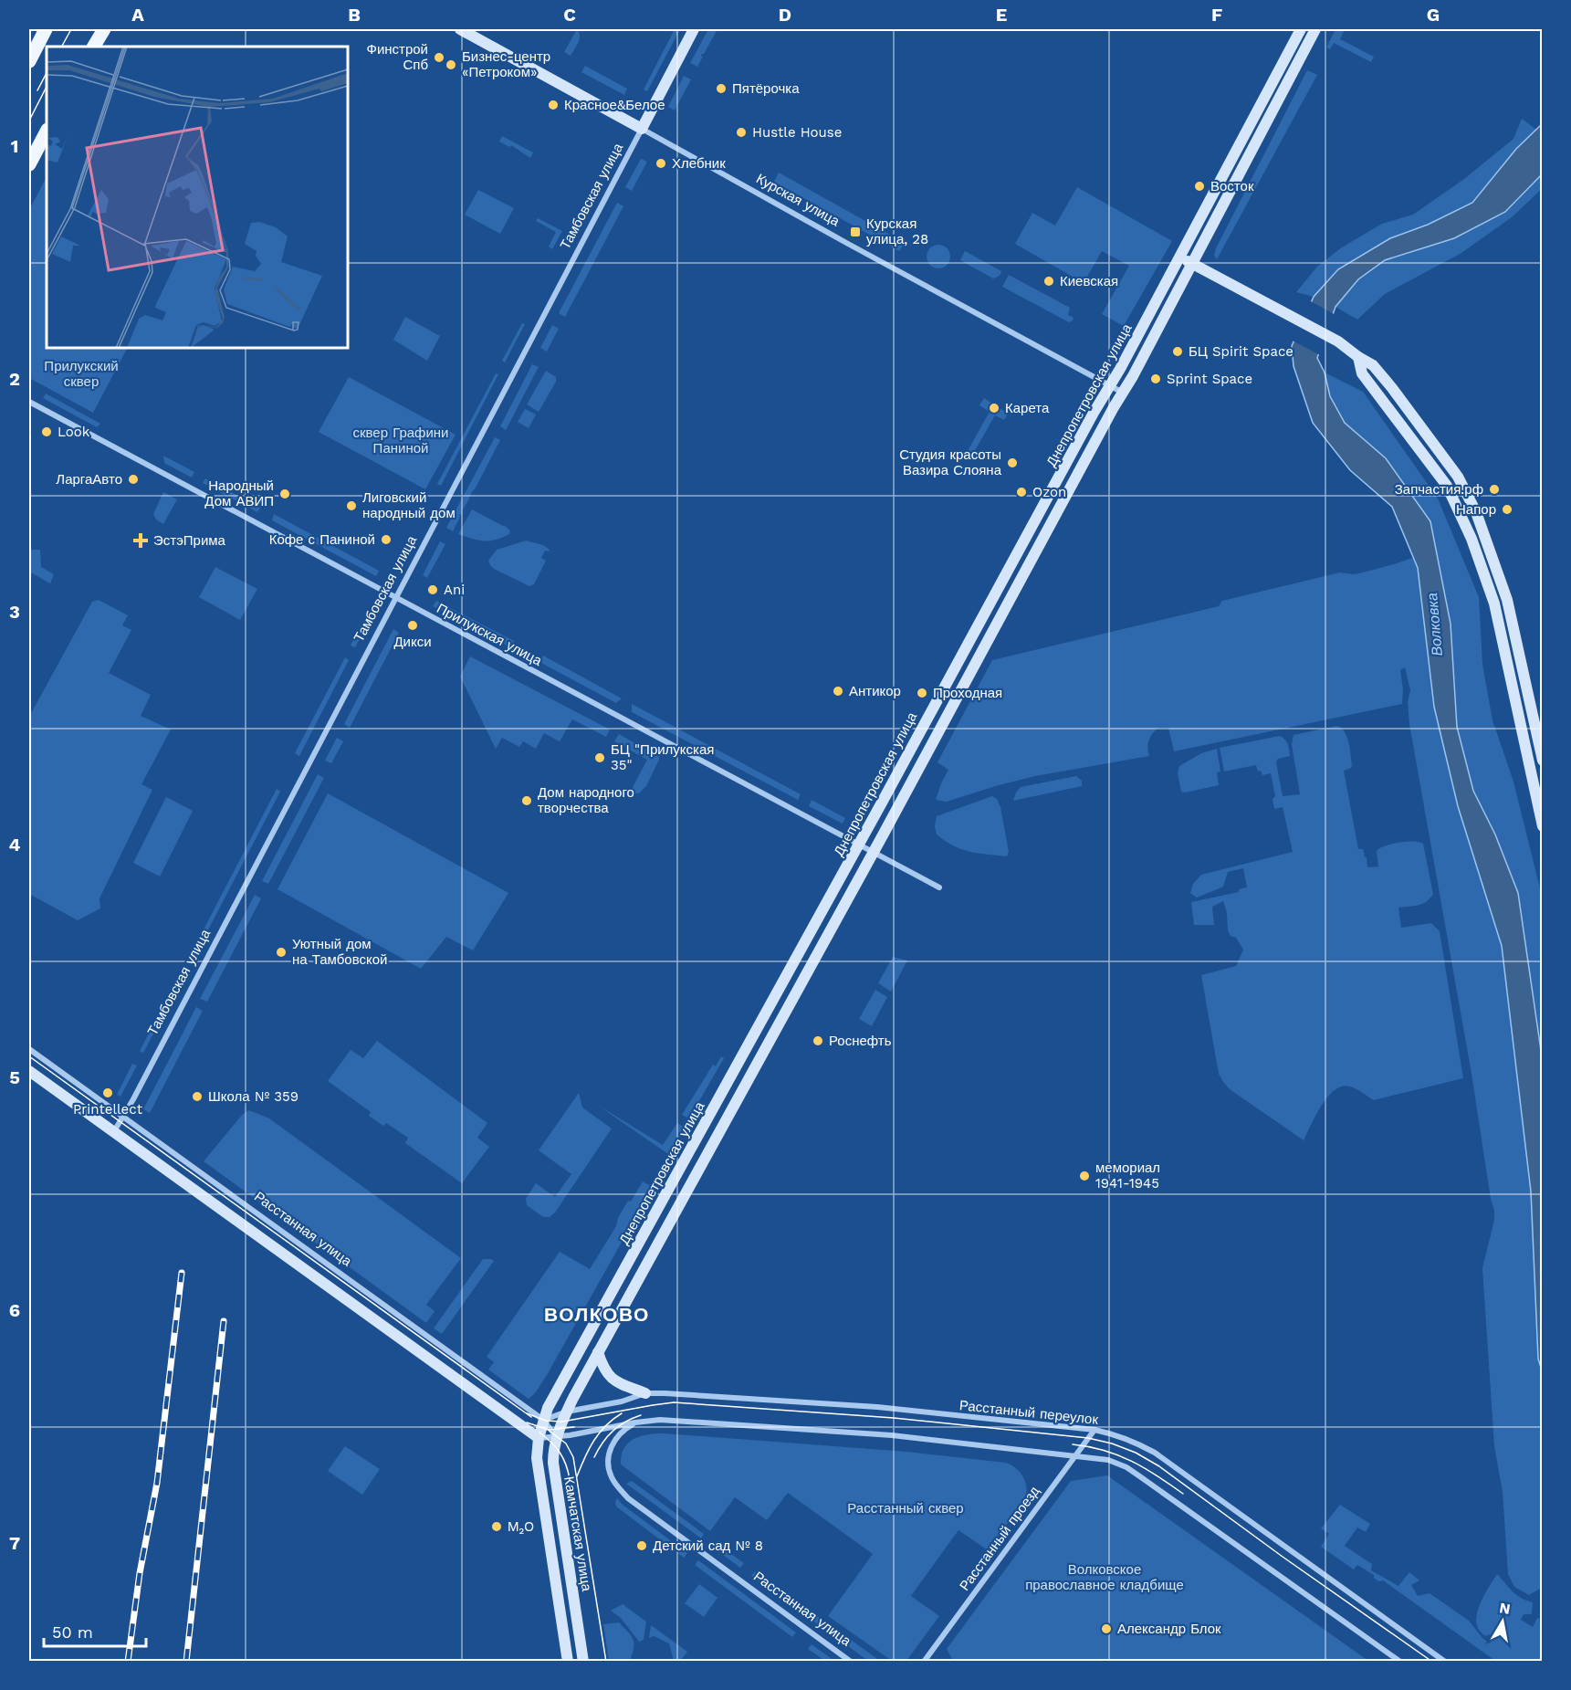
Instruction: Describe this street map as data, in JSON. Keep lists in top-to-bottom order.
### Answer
{
  "streets": {
    "main road": [
      "Тамбовская улица",
      "Курская улица",
      "Днепропетровская улица",
      "Камчатская улица"
    ],
    "street": [
      "Прилукская улица",
      "Расстанная улица",
      "Расстанный переулок",
      "Расстанный проезд"
    ]
  },
  "crossings": [
    ["Тамбовская улица", "Курская улица"],
    ["Тамбовская улица", "Прилукская улица"],
    ["Тамбовская улица", "Расстанная улица"],
    ["Курская улица", "Днепропетровская улица"],
    ["Днепропетровская улица", "Прилукская улица"],
    ["Днепропетровская улица", "Расстанная улица"],
    ["Днепропетровская улица", "Расстанный переулок"],
    ["Днепропетровская улица", "Камчатская улица"],
    ["Расстанная улица", "Расстанный переулок"],
    ["Расстанная улица", "Камчатская улица"],
    ["Расстанный переулок", "Камчатская улица"],
    ["Расстанный переулок", "Расстанный проезд"]
  ],
  "districts": ["ВОЛКОВО"],
  "water": ["Волковка"],
  "parks": [
    "Прилукский сквер",
    "сквер Графини Паниной",
    "Расстанный сквер",
    "Волковское православное кладбище"
  ],
  "places": {
    "other": [
      "Финстрой Спб",
      "Бизнес-центр «Петроком»",
      "Пятёрочка",
      "Красное&Белое",
      "Hustle House",
      "Хлебник",
      "Восток",
      "Киевская",
      "БЦ Spirit Space",
      "Sprint Space",
      "Карета",
      "Look",
      "Студия красоты Вазира Слояна",
      "ЛаргаАвто",
      "Запчастия.рф",
      "Ozon",
      "Народный Дом АВИП",
      "Лиговский народный дом",
      "Напор",
      "Кофе с Паниной",
      "Ani",
      "Дикси",
      "Антикор",
      "Проходная",
      "БЦ \"Прилукская 35\"",
      "Дом народного творчества",
      "Уютный дом на Тамбовской",
      "Роснефть",
      "Printellect",
      "Школа № 359",
      "мемориал 1941-1945",
      "М₂O",
      "Детский сад № 8",
      "Александр Блок"
    ],
    "transit": ["Курская улица, 28"],
    "health": ["ЭстэПрима"]
  },
  "scale_bar": "50 m",
  "north": "top",
  "grid": {
    "columns": [
      "A",
      "B",
      "C",
      "D",
      "E",
      "F",
      "G"
    ],
    "rows": [
      "1",
      "2",
      "3",
      "4",
      "5",
      "6",
      "7"
    ]
  }
}
